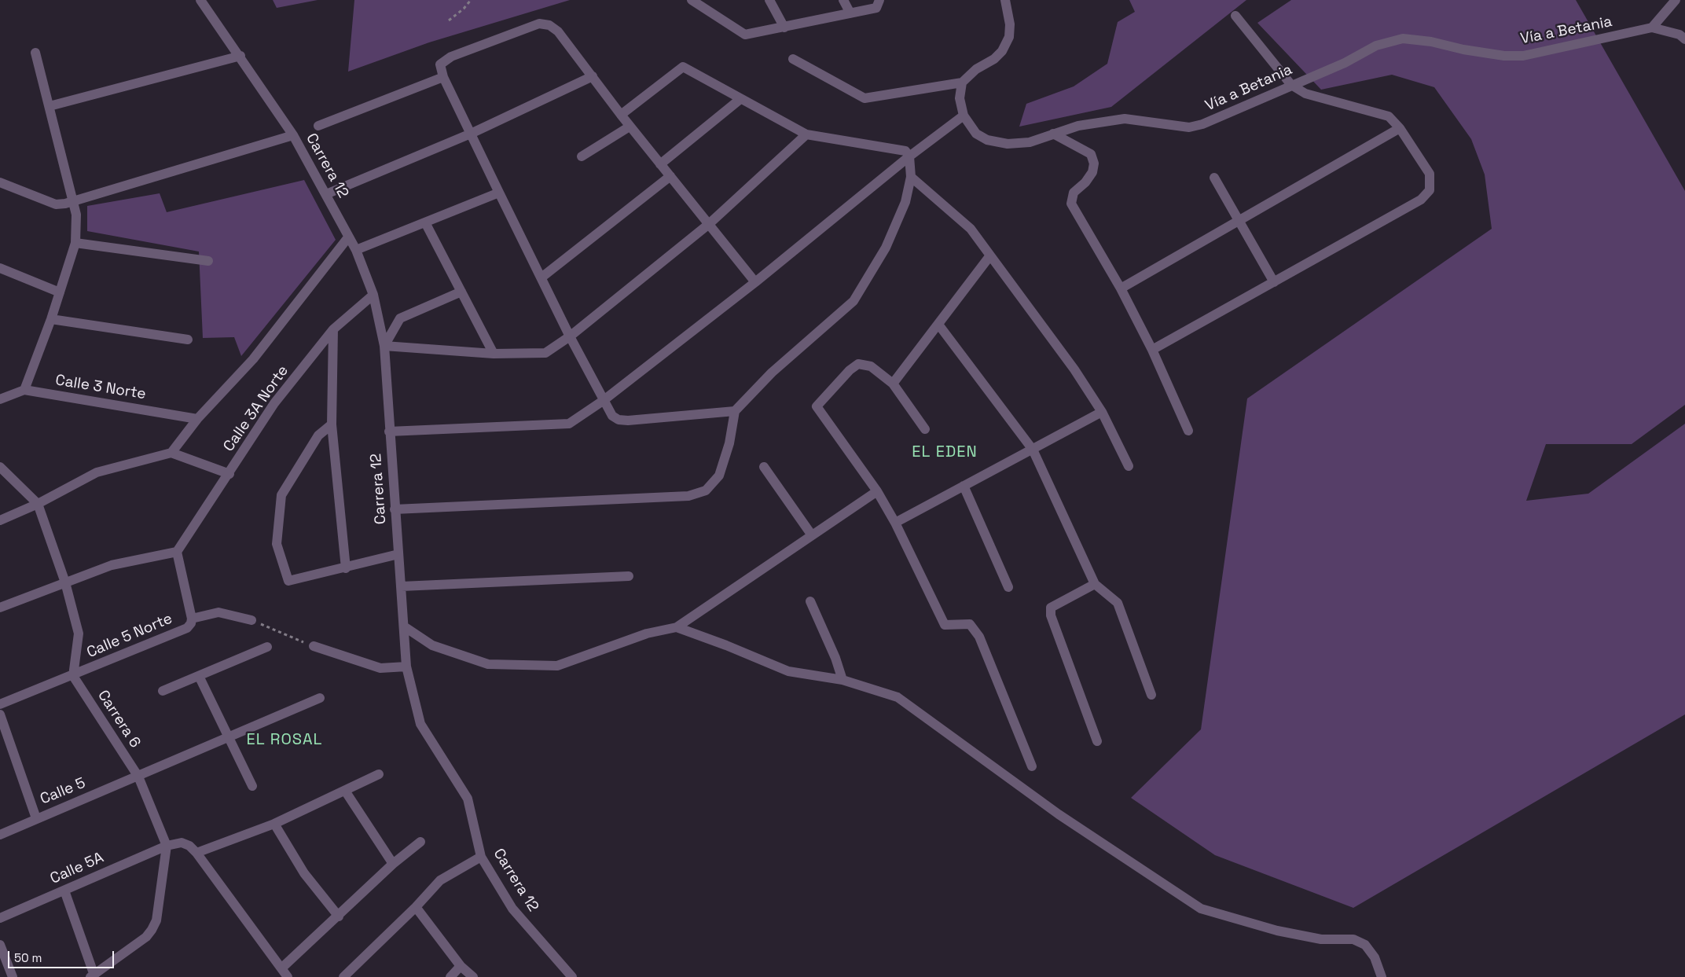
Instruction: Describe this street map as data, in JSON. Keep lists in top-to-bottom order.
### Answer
{
  "streets": {
    "street": [
      "Vía a Betania",
      "Carrera 12",
      "Calle 3 Norte",
      "Calle 3A Norte",
      "Calle 5 Norte",
      "Carrera 6",
      "Calle 5",
      "Calle 5A"
    ]
  },
  "crossings": [
    ["Carrera 12", "Calle 3A Norte"],
    ["Calle 5 Norte", "Carrera 6"],
    ["Carrera 6", "Calle 5"],
    ["Carrera 6", "Calle 5A"]
  ],
  "districts": ["EL EDEN", "EL ROSAL"],
  "scale_bar": "50 m"
}
